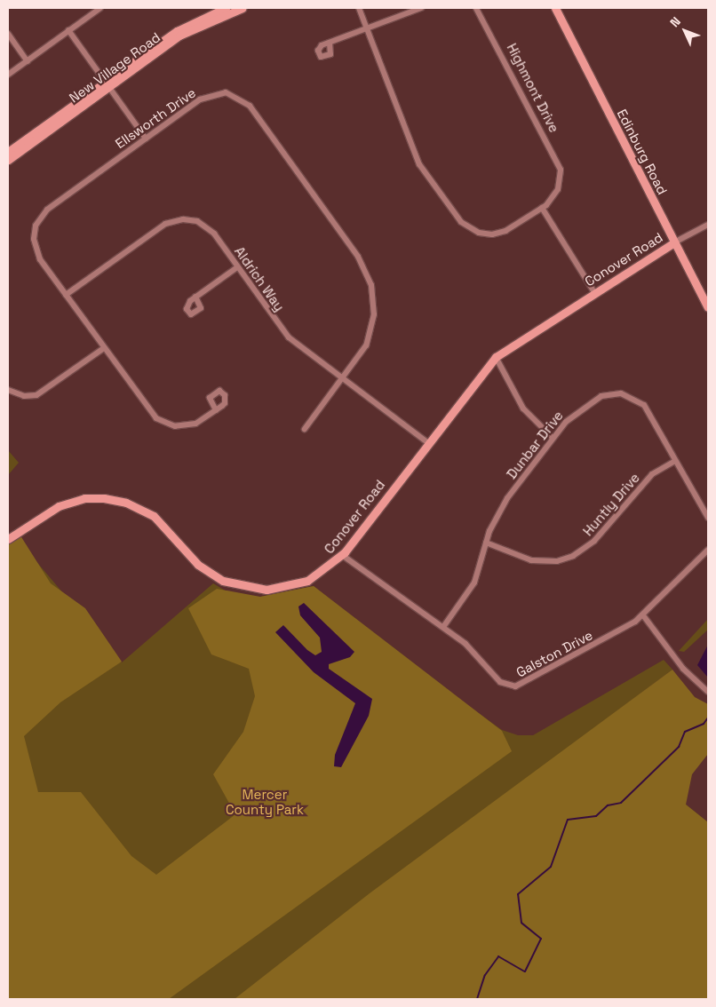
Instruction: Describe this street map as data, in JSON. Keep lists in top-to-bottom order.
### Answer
{
  "streets": {
    "main road": ["New Village Road", "Edinburg Road", "Conover Road"],
    "street": [
      "Highmont Drive",
      "Ellsworth Drive",
      "Aldrich Way",
      "Dunbar Drive",
      "Huntly Drive",
      "Galston Drive"
    ]
  },
  "crossings": [
    ["Ellsworth Drive", "Aldrich Way"],
    ["Edinburg Road", "Conover Road"],
    ["Conover Road", "Aldrich Way"],
    ["Conover Road", "Galston Drive"],
    ["Dunbar Drive", "Huntly Drive"],
    ["Dunbar Drive", "Galston Drive"]
  ],
  "parks": ["Mercer County Park"],
  "north": "top left"
}
